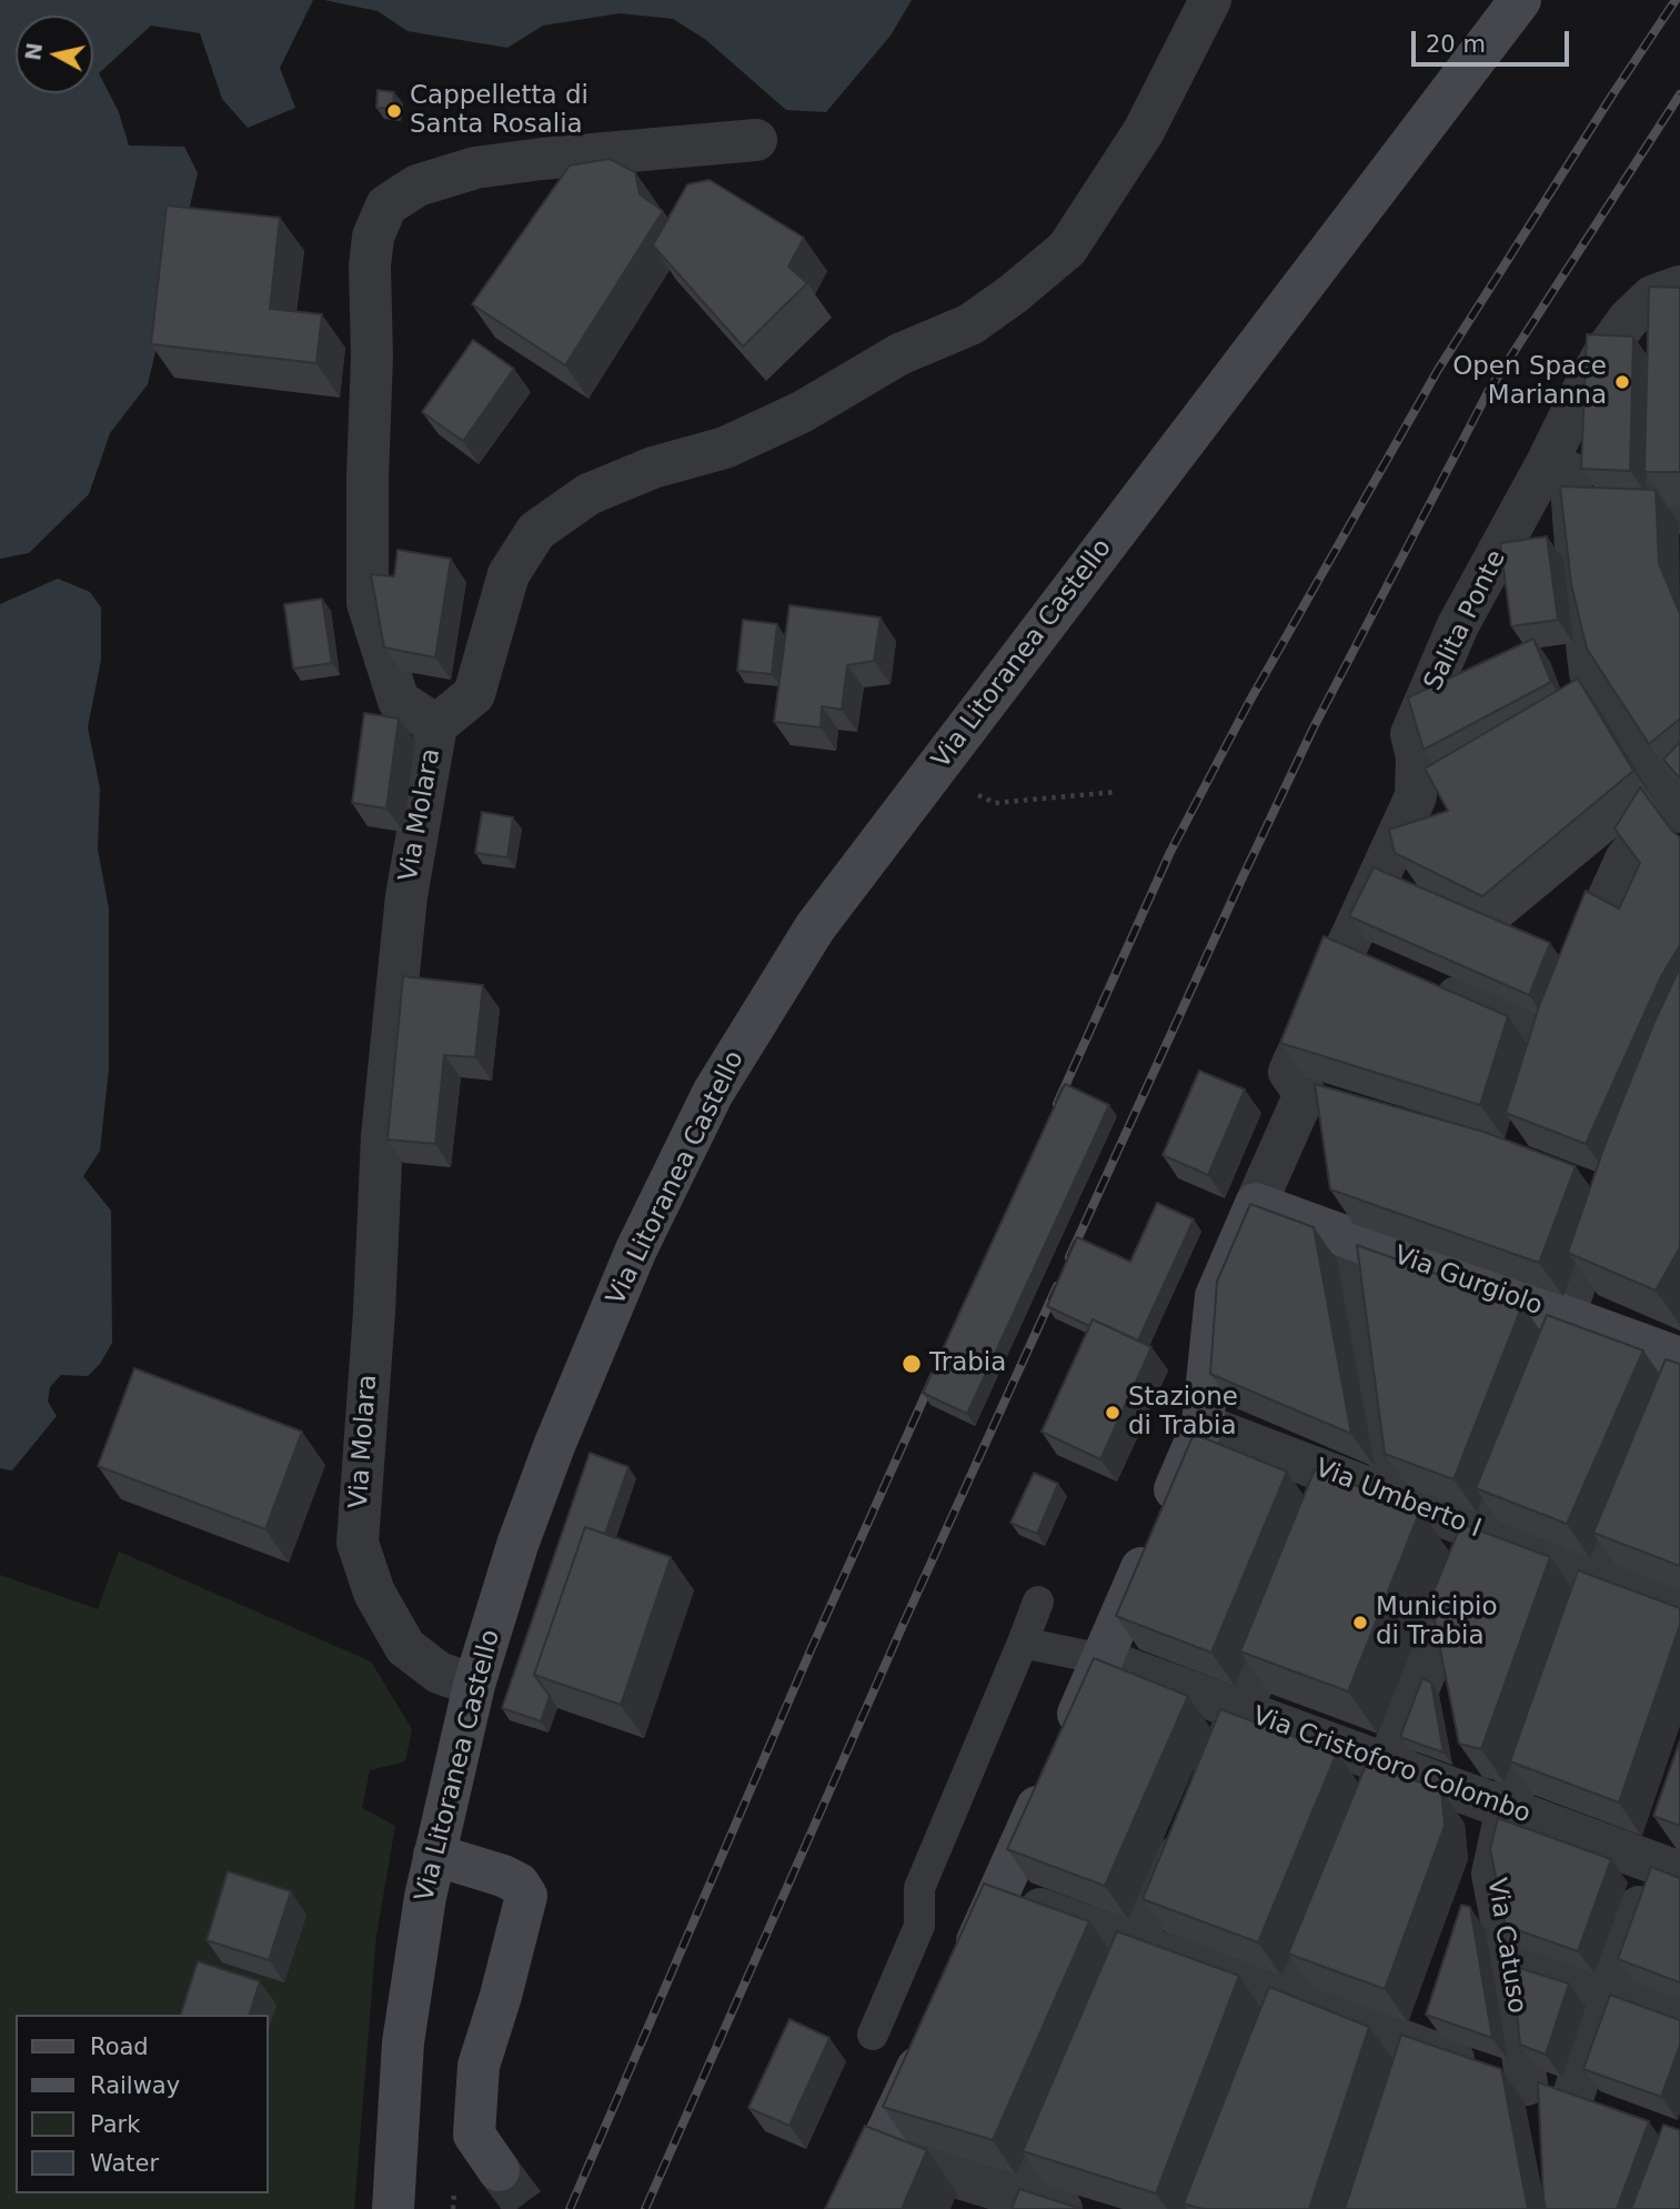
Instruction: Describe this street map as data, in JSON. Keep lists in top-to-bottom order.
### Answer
{
  "streets": {
    "main road": ["Via Litoranea Castello", "Via Gurgiolo"],
    "street": [
      "Salita Ponte",
      "Via Molara",
      "Via Umberto I",
      "Via Cristoforo Colombo",
      "Via Catuso"
    ]
  },
  "crossings": [
    ["Via Litoranea Castello", "Via Molara"],
    ["Via Cristoforo Colombo", "Via Catuso"]
  ],
  "places": [
    "Cappelletta di Santa Rosalia",
    "Open Space Marianna",
    "Trabia",
    "Stazione di Trabia",
    "Municipio di Trabia"
  ],
  "legend": [
    "Road",
    "Railway",
    "Park",
    "Water"
  ],
  "scale_bar": "20 m",
  "north": "left"
}
